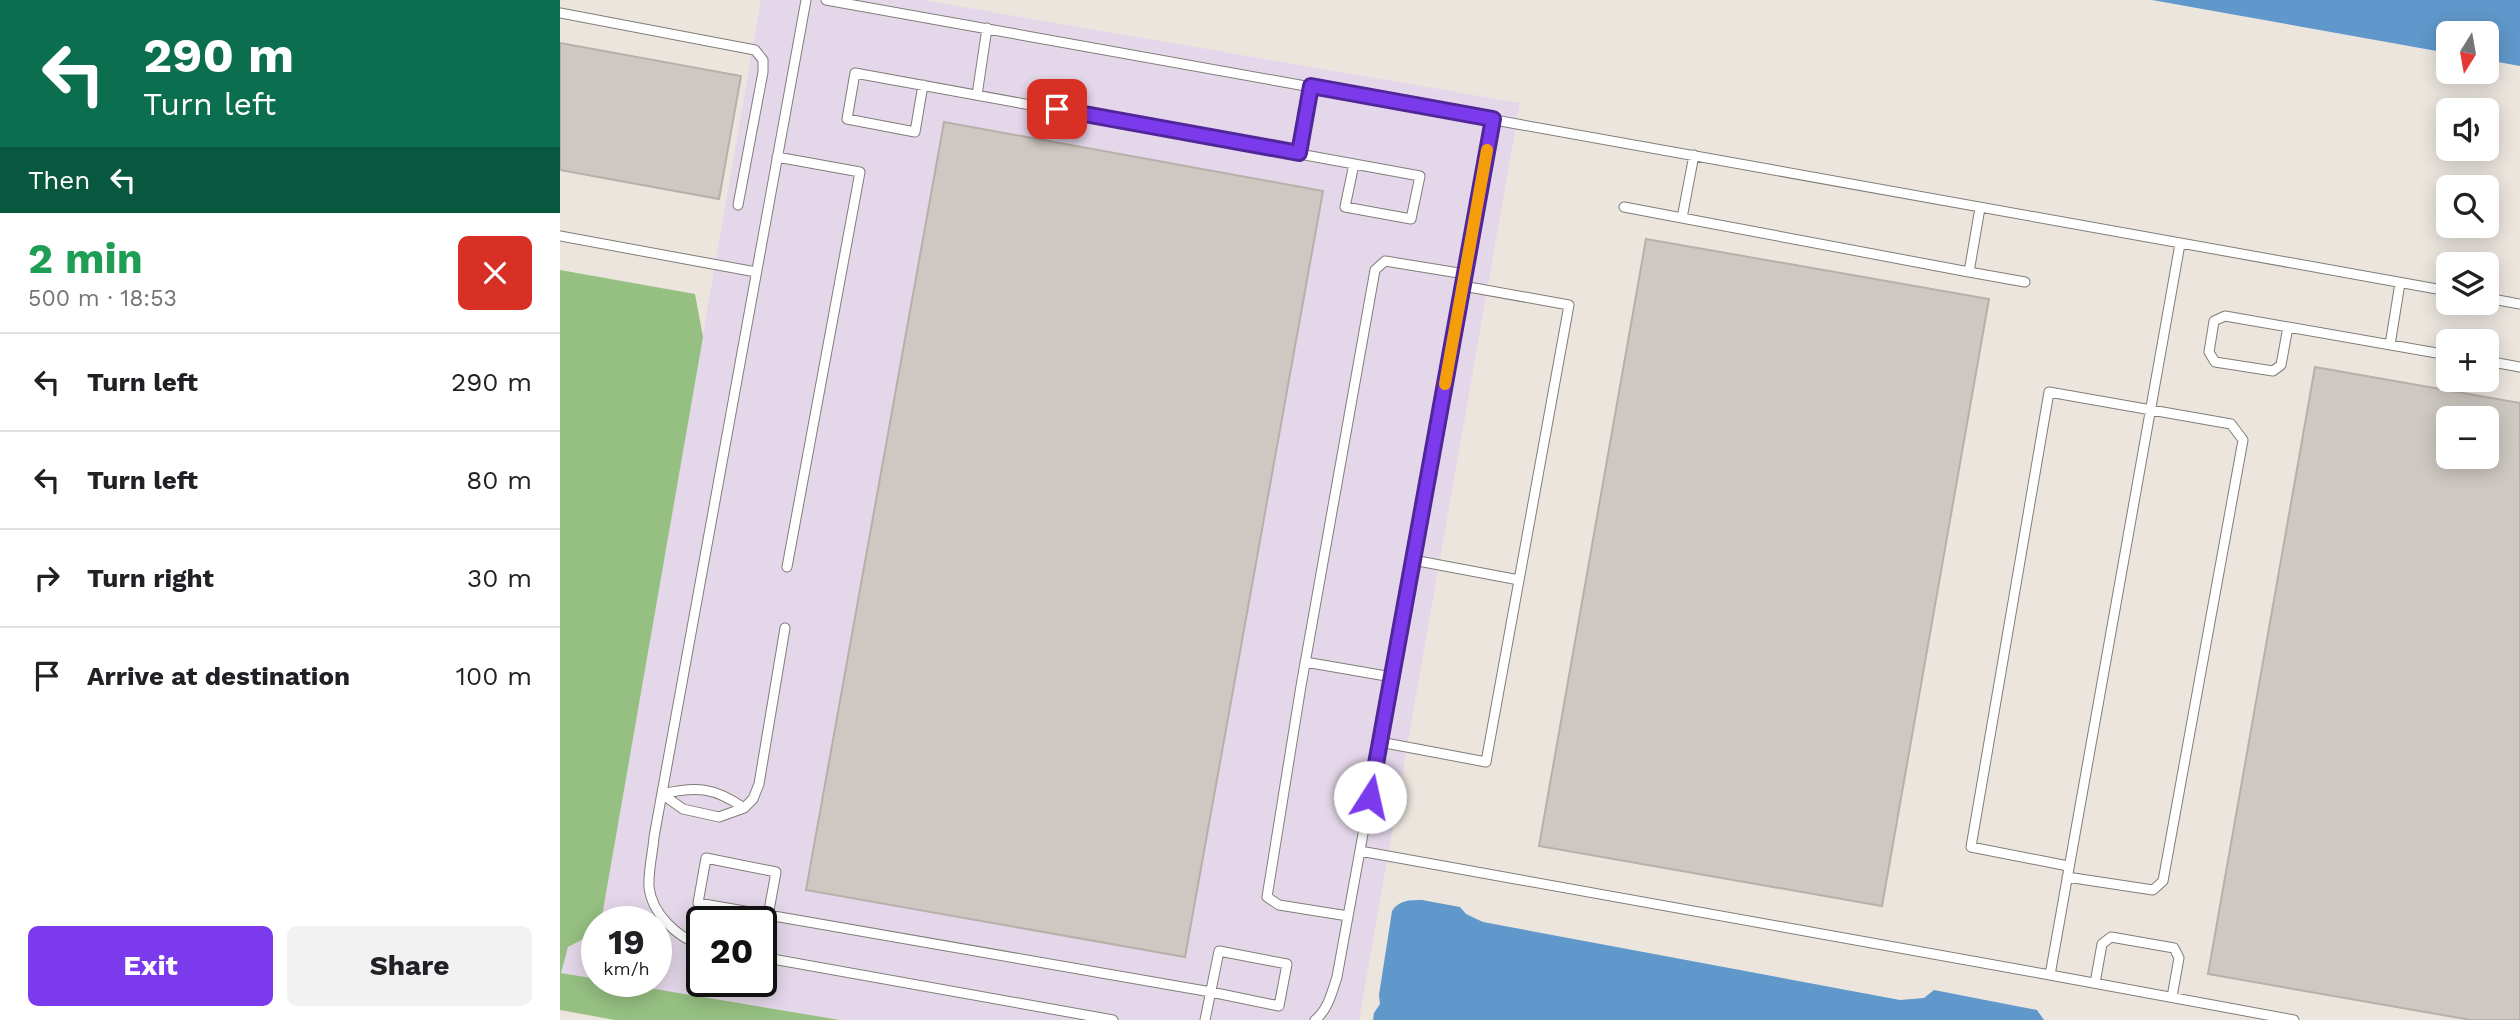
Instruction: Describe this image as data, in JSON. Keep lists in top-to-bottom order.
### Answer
{
  "north": "bottom",
  "page": {
    "turn": ["290 m", "Turn left"],
    "map_buttons": ["+", "−"],
    "then": "Then",
    "heading": ["2 min", "500 m · 18:53"],
    "list": [
      {
        "name": "Turn left",
        "value": "290 m"
      },
      {
        "name": "Turn left",
        "value": "80 m"
      },
      {
        "name": "Turn right",
        "value": "30 m"
      },
      {
        "name": "Arrive at destination",
        "value": "100 m"
      }
    ],
    "speed": "19 km/h",
    "limit": "20",
    "buttons": ["Exit", "Share"]
  }
}
